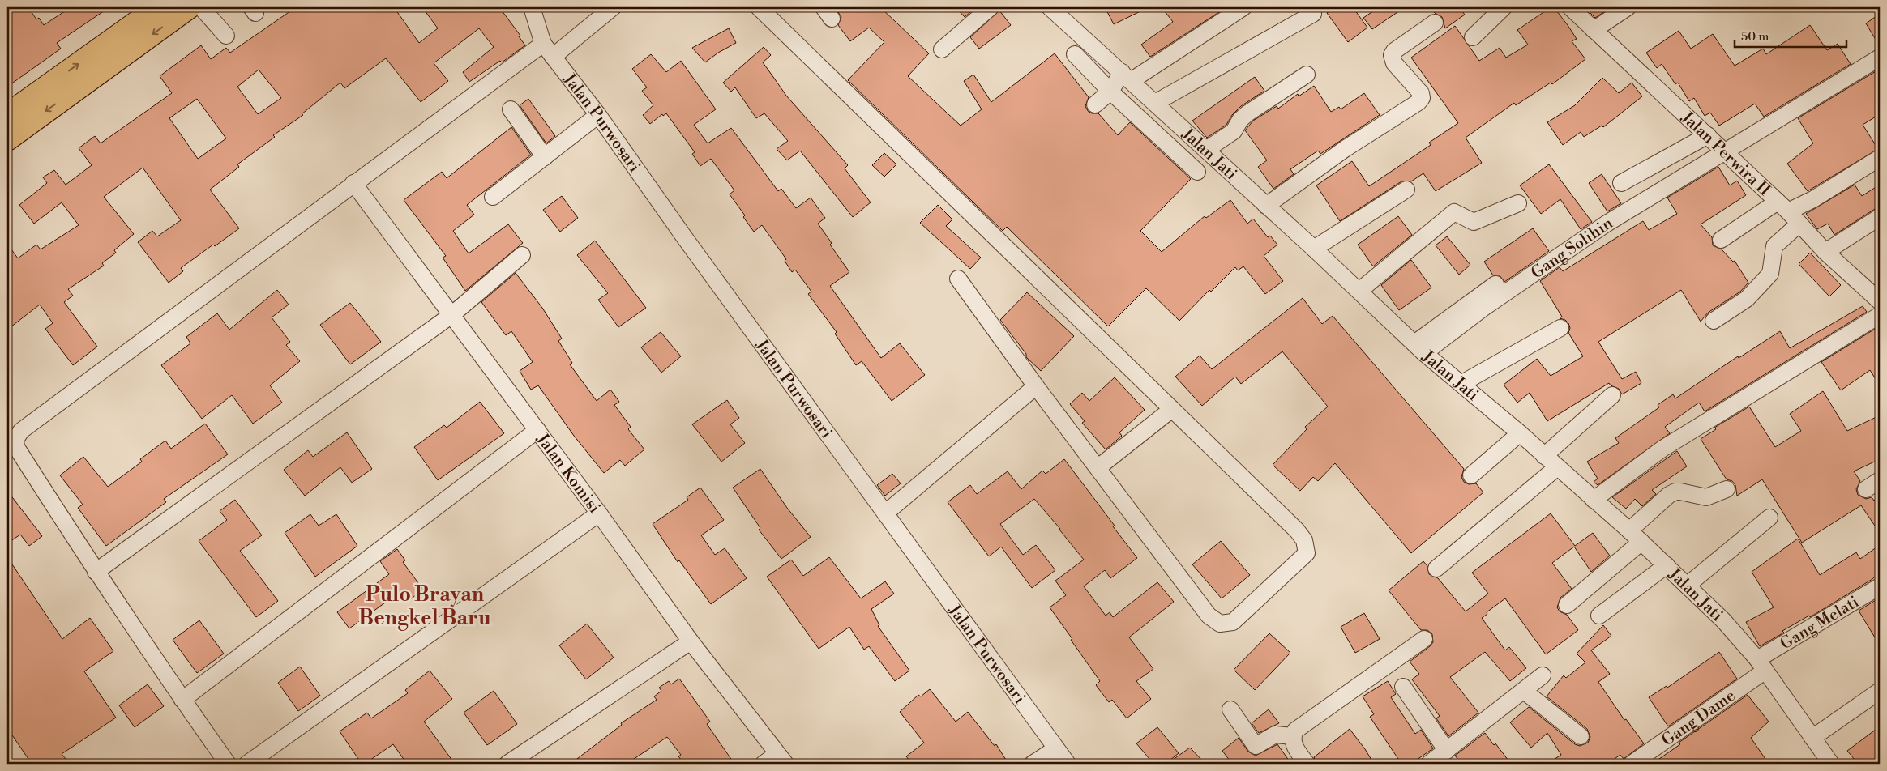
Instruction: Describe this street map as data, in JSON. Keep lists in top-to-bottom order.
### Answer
{
  "streets": {
    "street": [
      "Jalan Purwosari",
      "Jalan Perwira II",
      "Jalan Jati",
      "Gang Solihin",
      "Jalan Komisi",
      "Gang Melati",
      "Gang Dame"
    ]
  },
  "crossings": [
    ["Jalan Perwira II", "Gang Solihin"],
    ["Jalan Jati", "Gang Solihin"],
    ["Jalan Jati", "Gang Melati"],
    ["Jalan Jati", "Gang Dame"],
    ["Gang Melati", "Gang Dame"]
  ],
  "districts": ["Pulo Brayan Bengkel Baru"],
  "scale_bar": "50 m"
}
